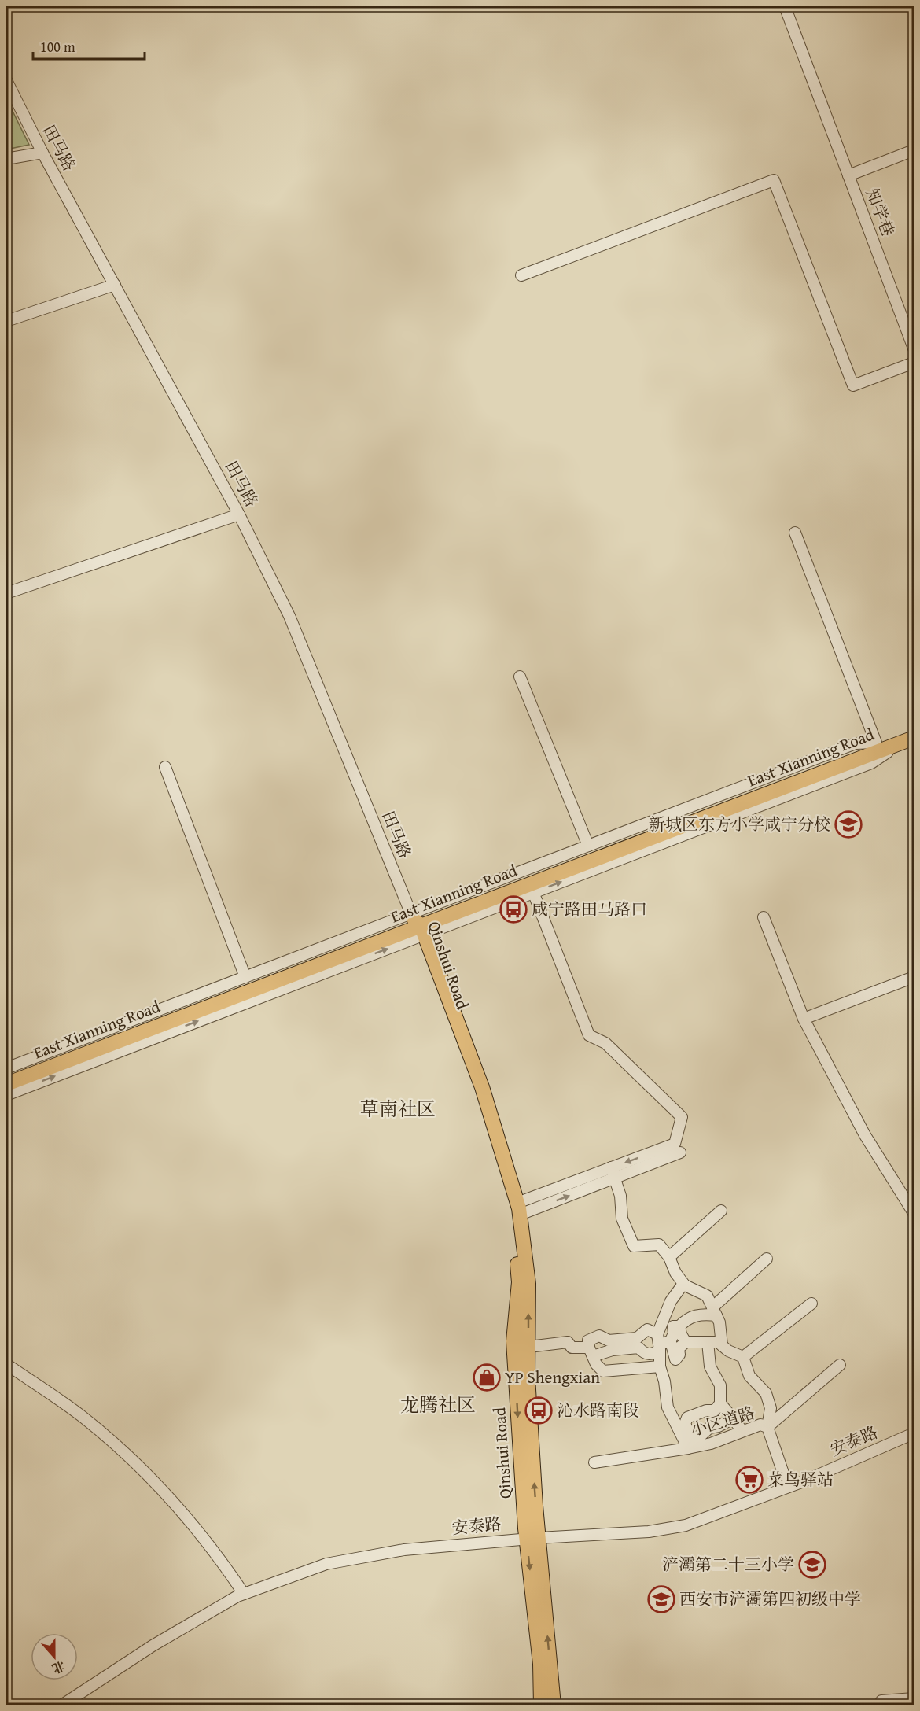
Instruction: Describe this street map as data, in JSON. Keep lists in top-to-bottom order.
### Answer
{
  "streets": {
    "main road": ["East Xianning Road", "Qinshui Road"],
    "street": [
      "田马路",
      "知学巷",
      "小区道路",
      "安泰路"
    ]
  },
  "crossings": [
    ["田马路", "East Xianning Road"],
    ["田马路", "Qinshui Road"],
    ["East Xianning Road", "Qinshui Road"],
    ["Qinshui Road", "安泰路"],
    ["小区道路", "安泰路"]
  ],
  "districts": ["草南社区", "龙腾社区"],
  "places": {
    "school or university": ["新城区东方小学咸宁分校", "浐灞第二十三小学", "西安市浐灞第四初级中学"],
    "bus stop": ["咸宁路田马路口", "沁水路南段"],
    "shop": ["YP Shengxian"],
    "supermarket": ["菜鸟驿站"]
  },
  "scale_bar": "100 m",
  "north": "bottom"
}
